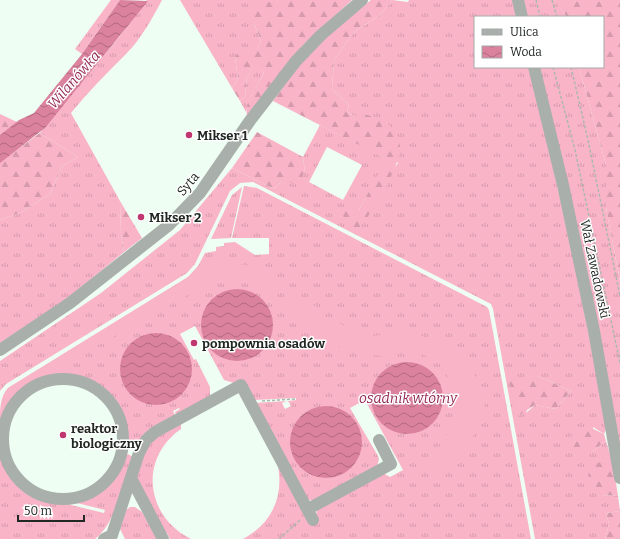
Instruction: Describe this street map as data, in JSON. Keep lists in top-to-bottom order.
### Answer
{
  "streets": {
    "street": ["Syta", "Wał Zawadowski"]
  },
  "water": ["Wilanówka", "osadnik wtórny"],
  "places": [
    "Mikser 1",
    "Mikser 2",
    "pompownia osadów",
    "reaktor biologiczny"
  ],
  "legend": ["Ulica", "Woda"],
  "scale_bar": "50 m"
}
